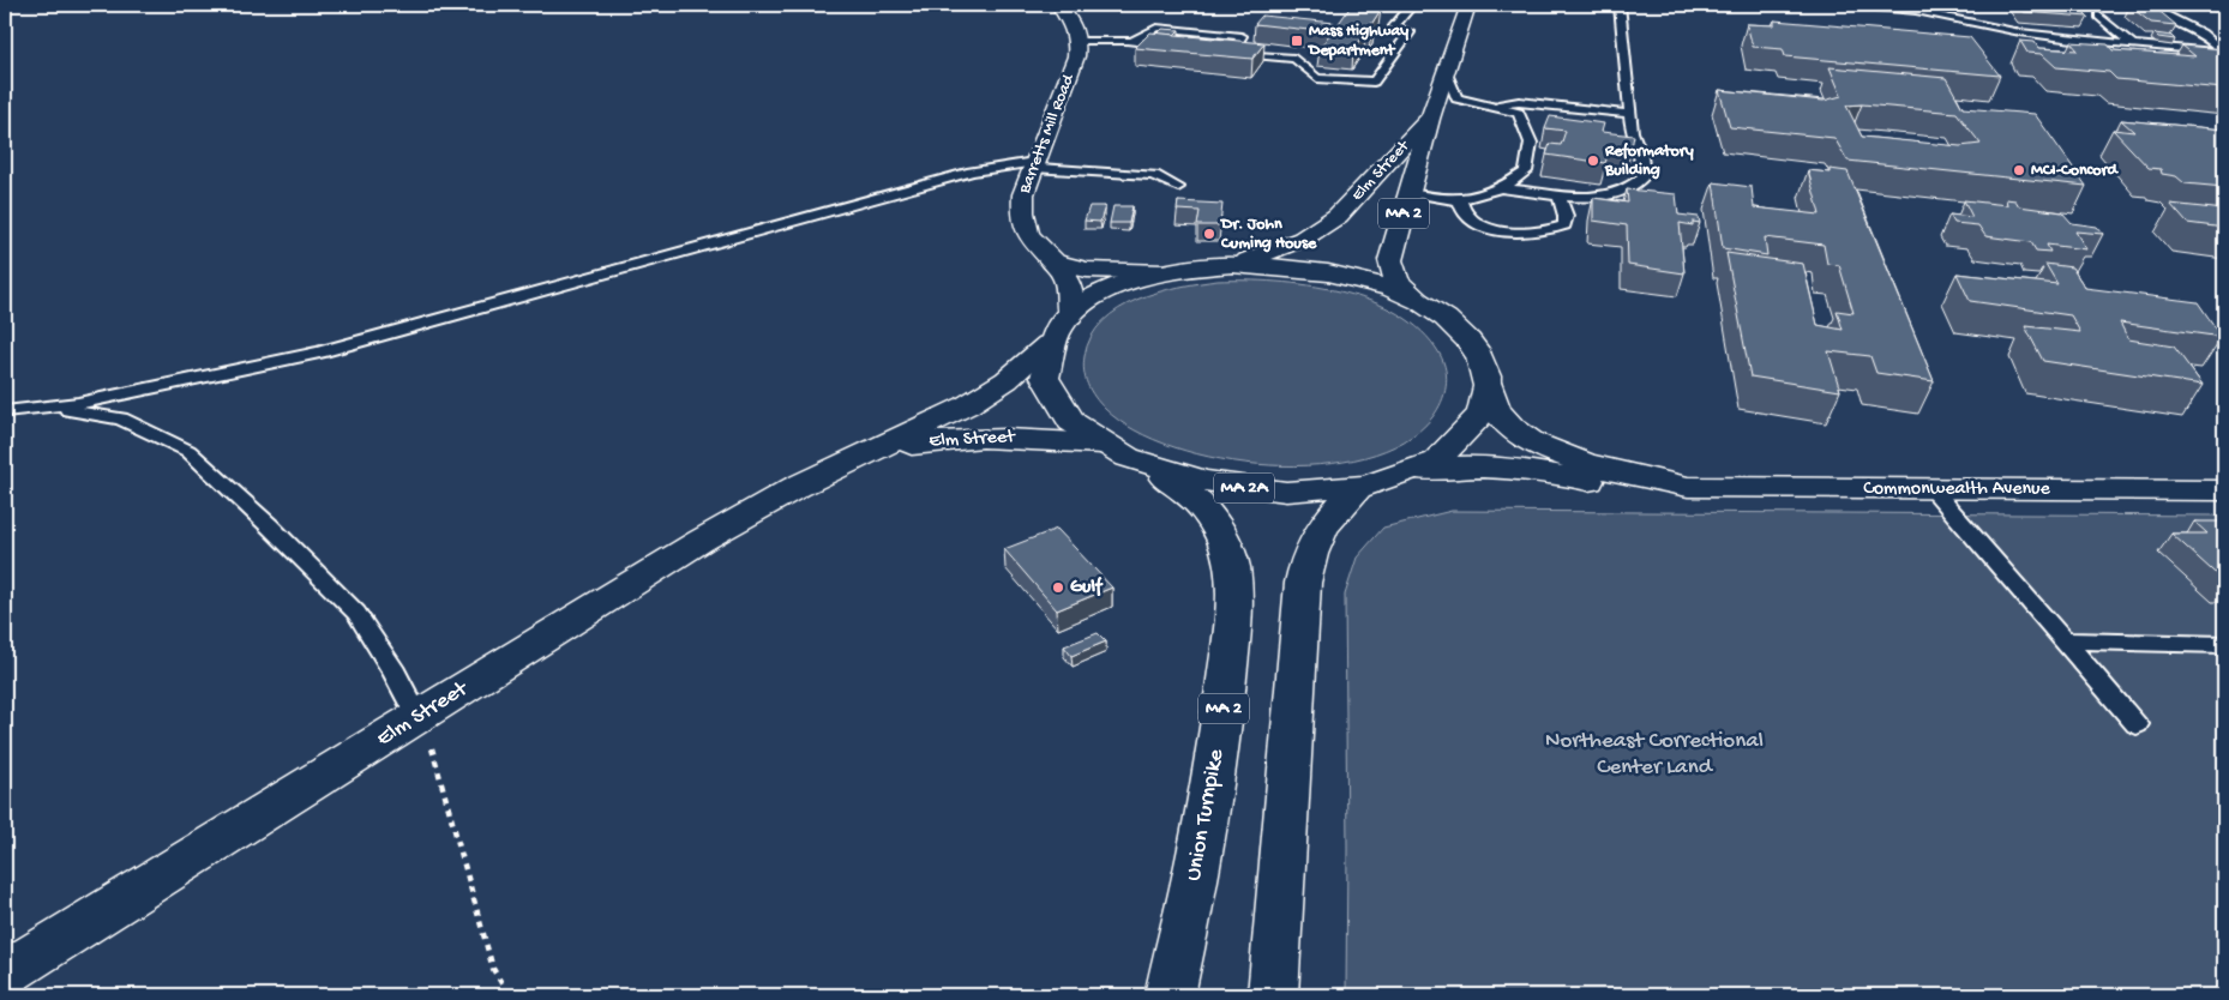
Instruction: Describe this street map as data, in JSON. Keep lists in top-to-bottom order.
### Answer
{
  "streets": {
    "main road": [
      "Barretts Mill Road",
      "Elm Street",
      "MA 2",
      "MA 2A",
      "Commonwealth Avenue",
      "Union Turnpike"
    ]
  },
  "crossings": [
    ["Barretts Mill Road", "MA 2"],
    ["Elm Street", "MA 2"],
    ["Elm Street", "MA 2A"],
    ["Elm Street", "Union Turnpike"],
    ["MA 2", "MA 2A"],
    ["MA 2", "Commonwealth Avenue"],
    ["MA 2", "Union Turnpike"],
    ["MA 2A", "Union Turnpike"]
  ],
  "parks": ["Northeast Correctional Center Land"],
  "places": {
    "transit": ["Mass Highway Department"],
    "other": [
      "Reformatory Building",
      "MCI-Concord",
      "Dr. John Cuming House",
      "Gulf"
    ]
  }
}
